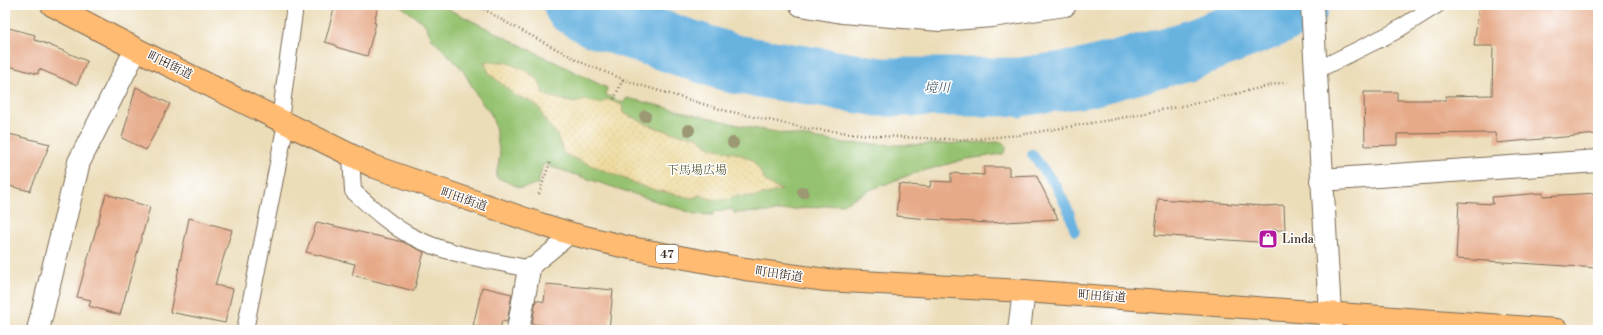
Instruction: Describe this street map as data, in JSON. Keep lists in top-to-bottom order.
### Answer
{
  "streets": {
    "main road": ["町田街道", "47"]
  },
  "water": ["境川"],
  "parks": ["下馬場広場"],
  "places": {
    "shop": ["Linda"]
  }
}
